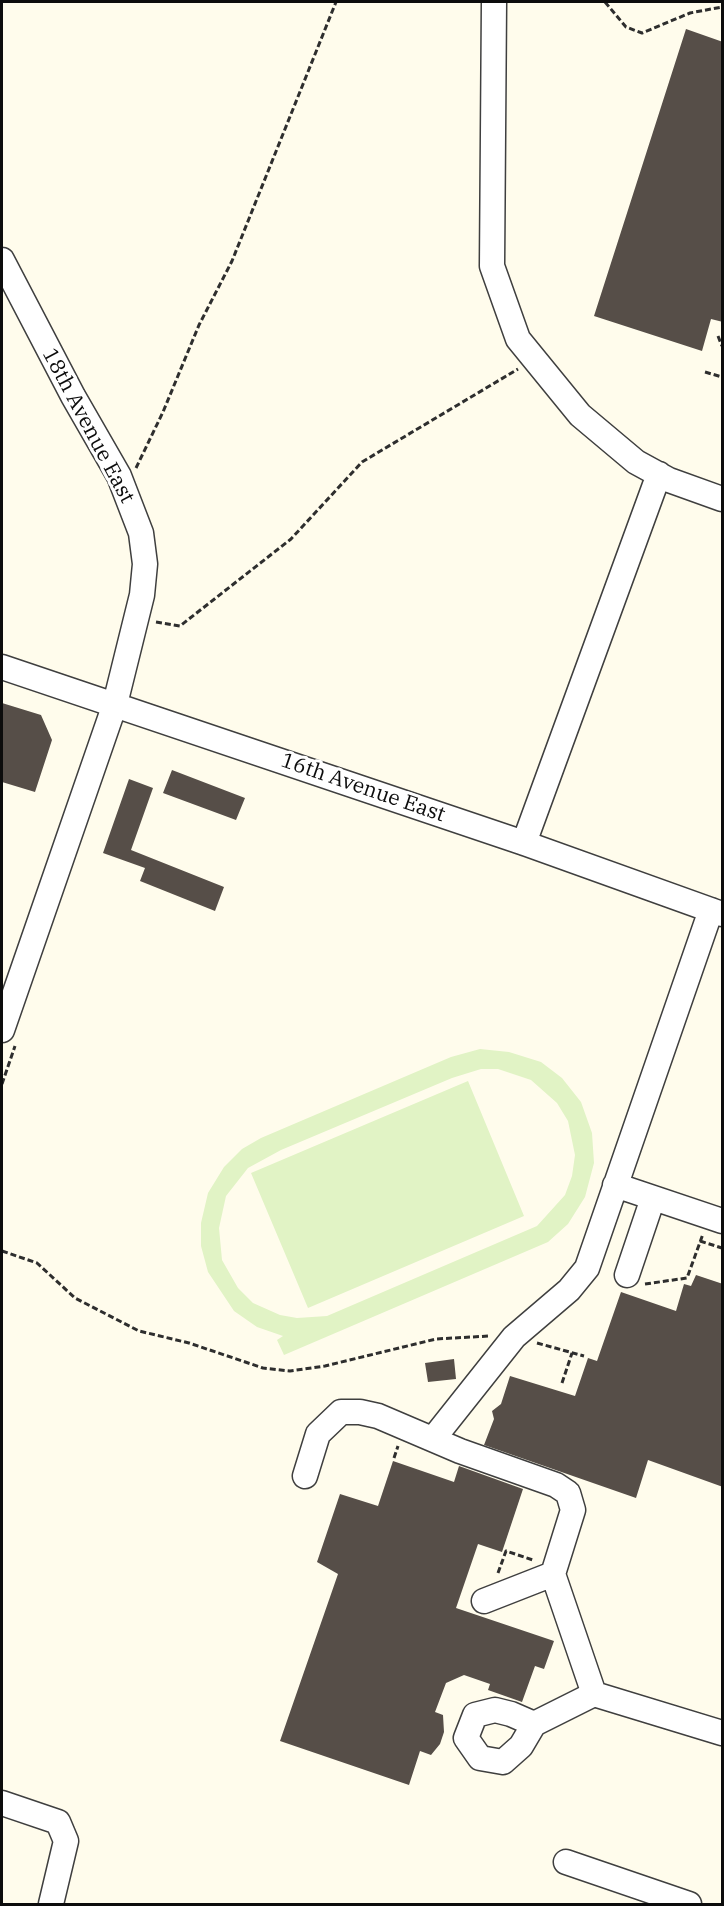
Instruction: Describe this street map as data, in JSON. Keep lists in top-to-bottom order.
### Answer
{
  "streets": {
    "street": ["18th Avenue East", "16th Avenue East"]
  },
  "crossings": [
    ["18th Avenue East", "16th Avenue East"]
  ]
}
